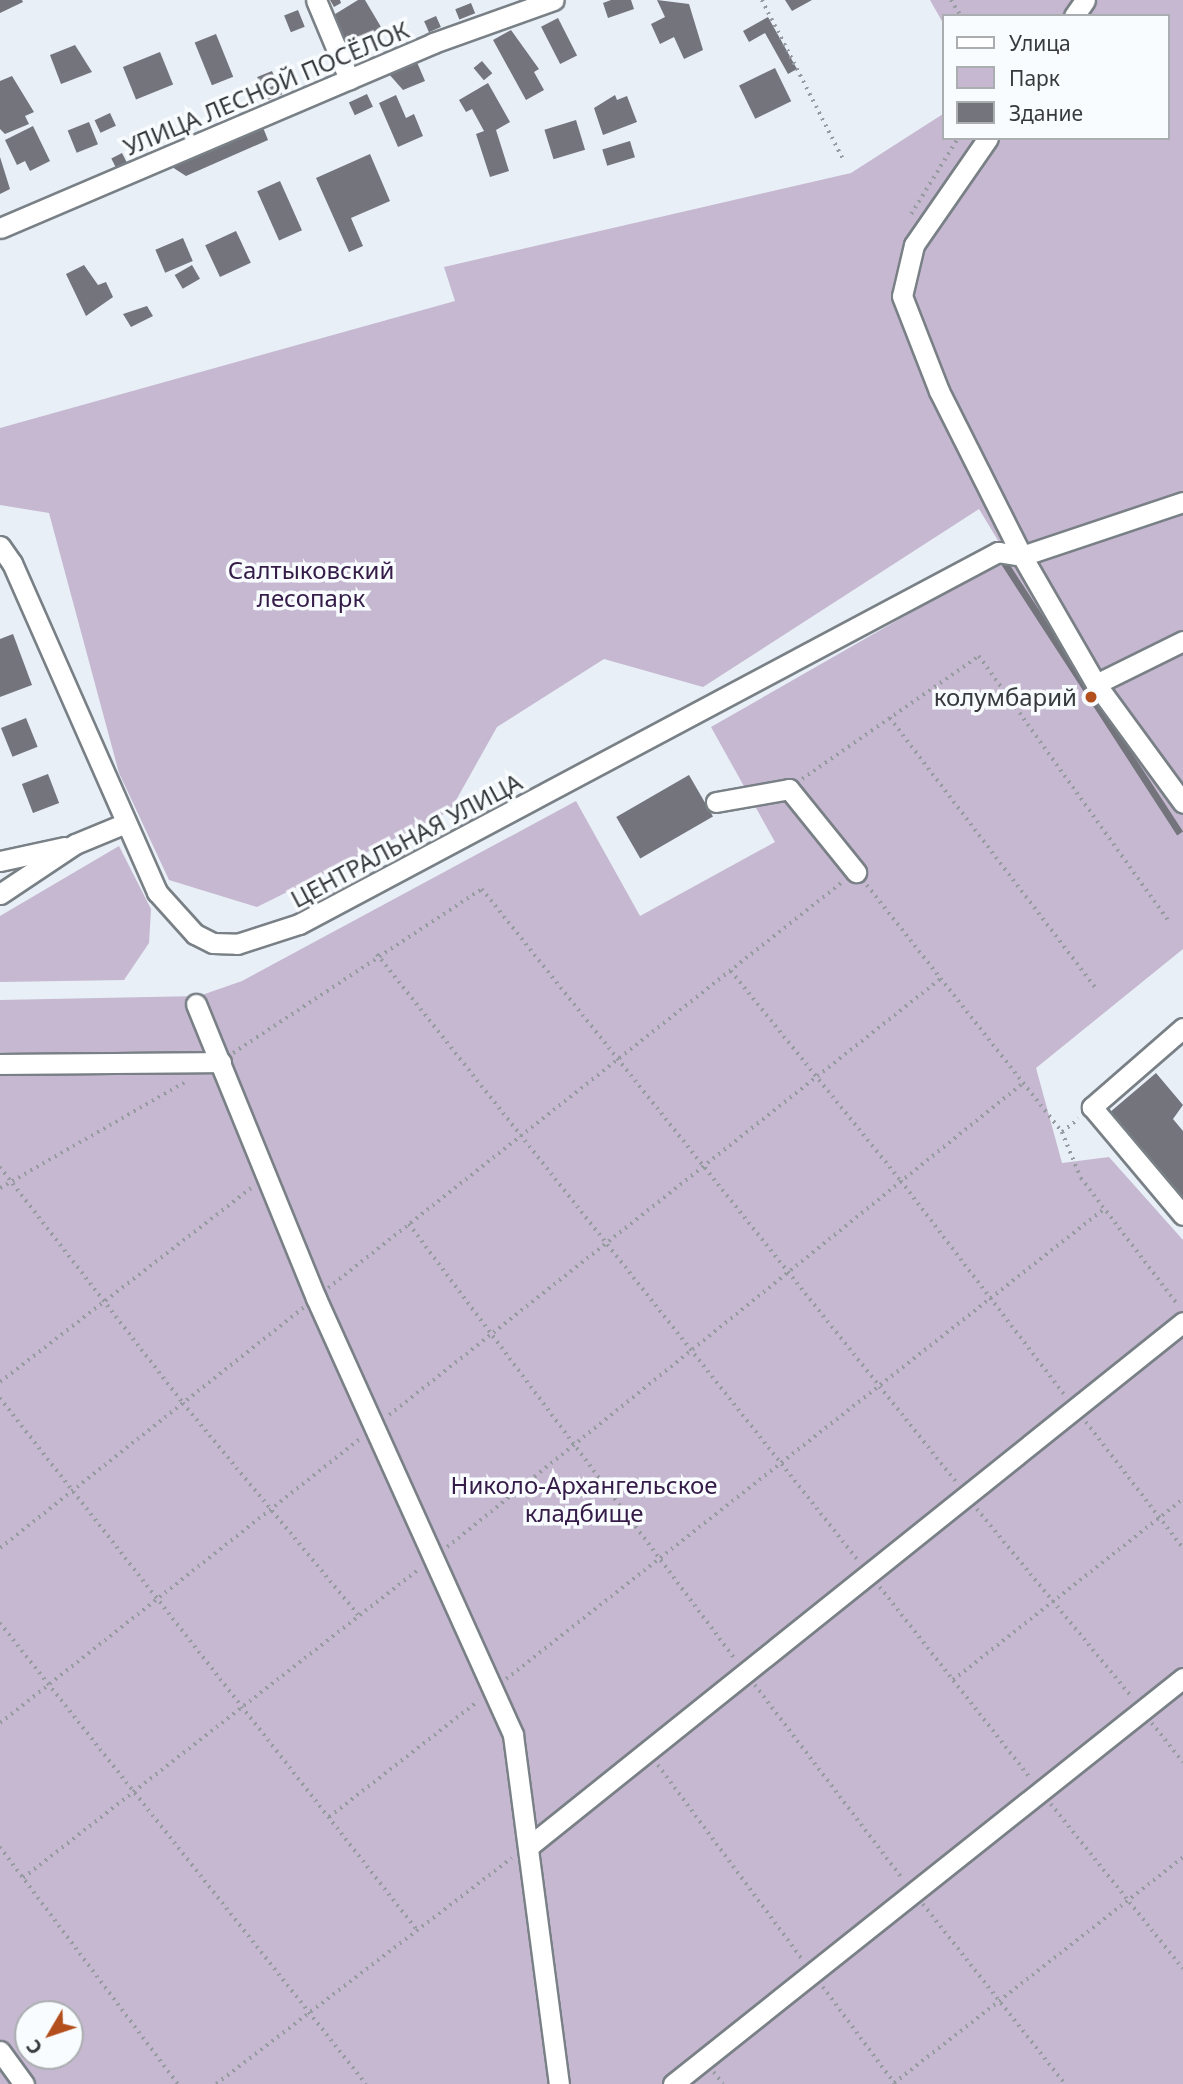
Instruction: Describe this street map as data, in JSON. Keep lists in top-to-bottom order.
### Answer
{
  "streets": {
    "street": ["УЛИЦА ЛЕСНОЙ ПОСЁЛОК", "ЦЕНТРАЛЬНАЯ УЛИЦА"]
  },
  "parks": ["Салтыковский лесопарк", "Николо-Архангельское кладбище"],
  "places": ["колумбарий"],
  "legend": ["Улица", "Парк", "Здание"],
  "north": "bottom left"
}
